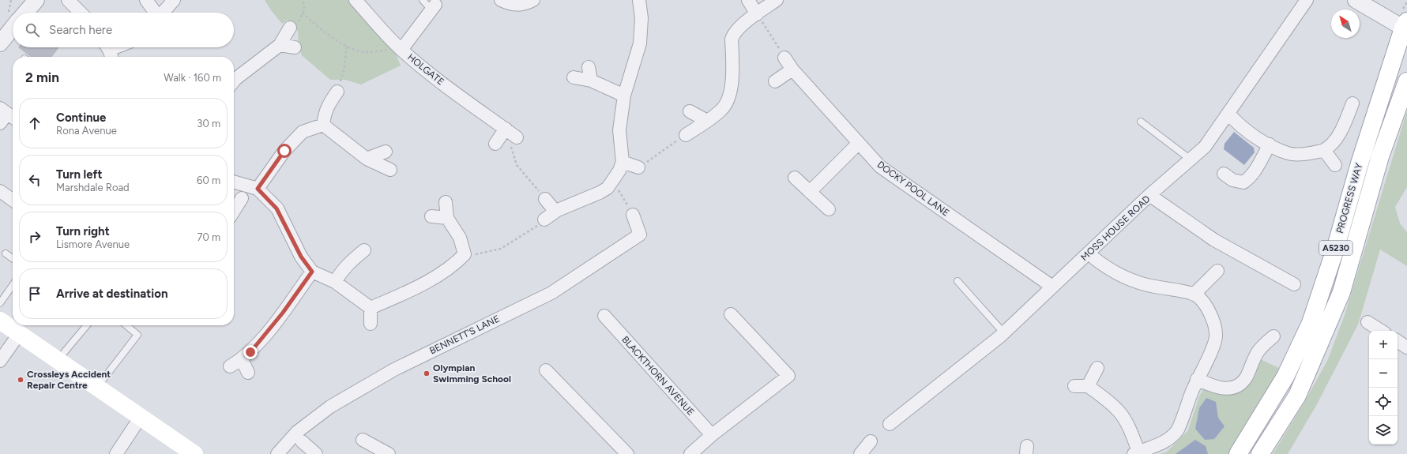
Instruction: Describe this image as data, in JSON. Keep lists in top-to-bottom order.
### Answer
{
  "streets": {
    "main road": ["PROGRESS WAY", "A5230"],
    "street": [
      "HOLGATE",
      "DOCKY POOL LANE",
      "MOSS HOUSE ROAD",
      "BENNETT'S LANE",
      "BLACKTHORN AVENUE"
    ]
  },
  "crossings": [
    ["DOCKY POOL LANE", "MOSS HOUSE ROAD"]
  ],
  "places": ["Olympian Swimming School", "Crossleys Accident Repair Centre"],
  "north": "top left",
  "page": {
    "search": "Search here",
    "heading": ["2 min", "Walk · 160 m"],
    "list": [
      ["Continue", "Rona Avenue", "30 m"],
      ["Turn left", "Marshdale Road", "60 m"],
      ["Turn right", "Lismore Avenue", "70 m"],
      "Arrive at destination"
    ],
    "map_buttons": ["+", "−"]
  }
}
